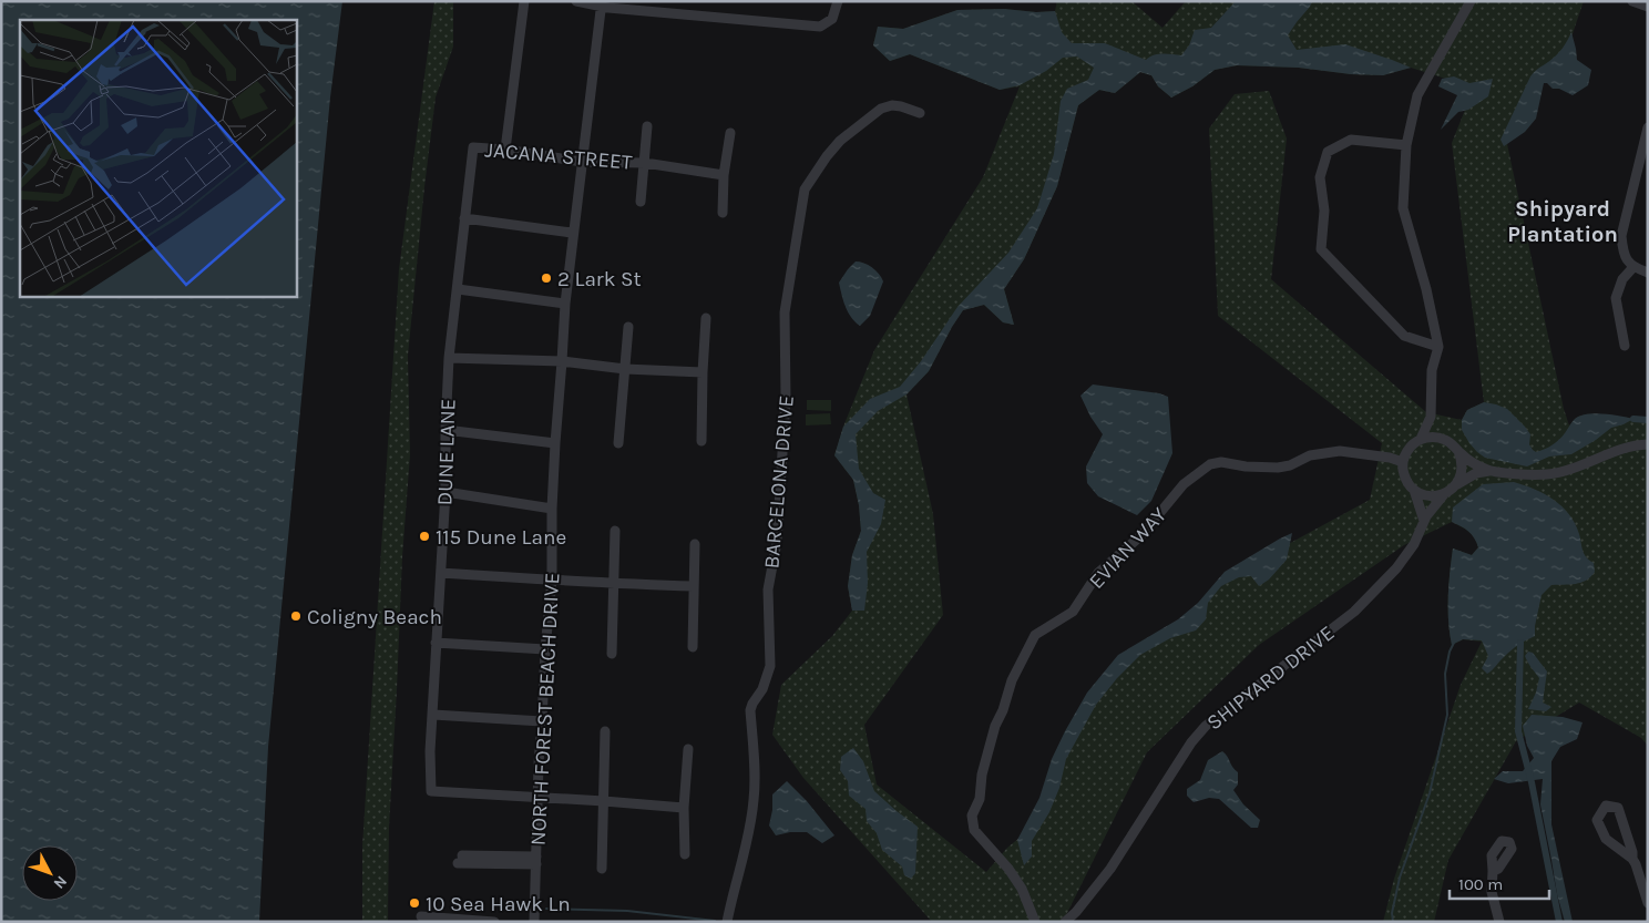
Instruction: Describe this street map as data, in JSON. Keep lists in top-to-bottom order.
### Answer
{
  "streets": {
    "street": [
      "JACANA STREET",
      "DUNE LANE",
      "BARCELONA DRIVE",
      "EVIAN WAY",
      "SHIPYARD DRIVE",
      "NORTH FOREST BEACH DRIVE"
    ]
  },
  "crossings": [
    ["JACANA STREET", "DUNE LANE"],
    ["JACANA STREET", "NORTH FOREST BEACH DRIVE"],
    ["DUNE LANE", "NORTH FOREST BEACH DRIVE"],
    ["EVIAN WAY", "SHIPYARD DRIVE"]
  ],
  "districts": ["Shipyard Plantation"],
  "places": [
    "2 Lark St",
    "115 Dune Lane",
    "Coligny Beach",
    "10 Sea Hawk Ln"
  ],
  "scale_bar": "100 m",
  "north": "bottom right"
}
